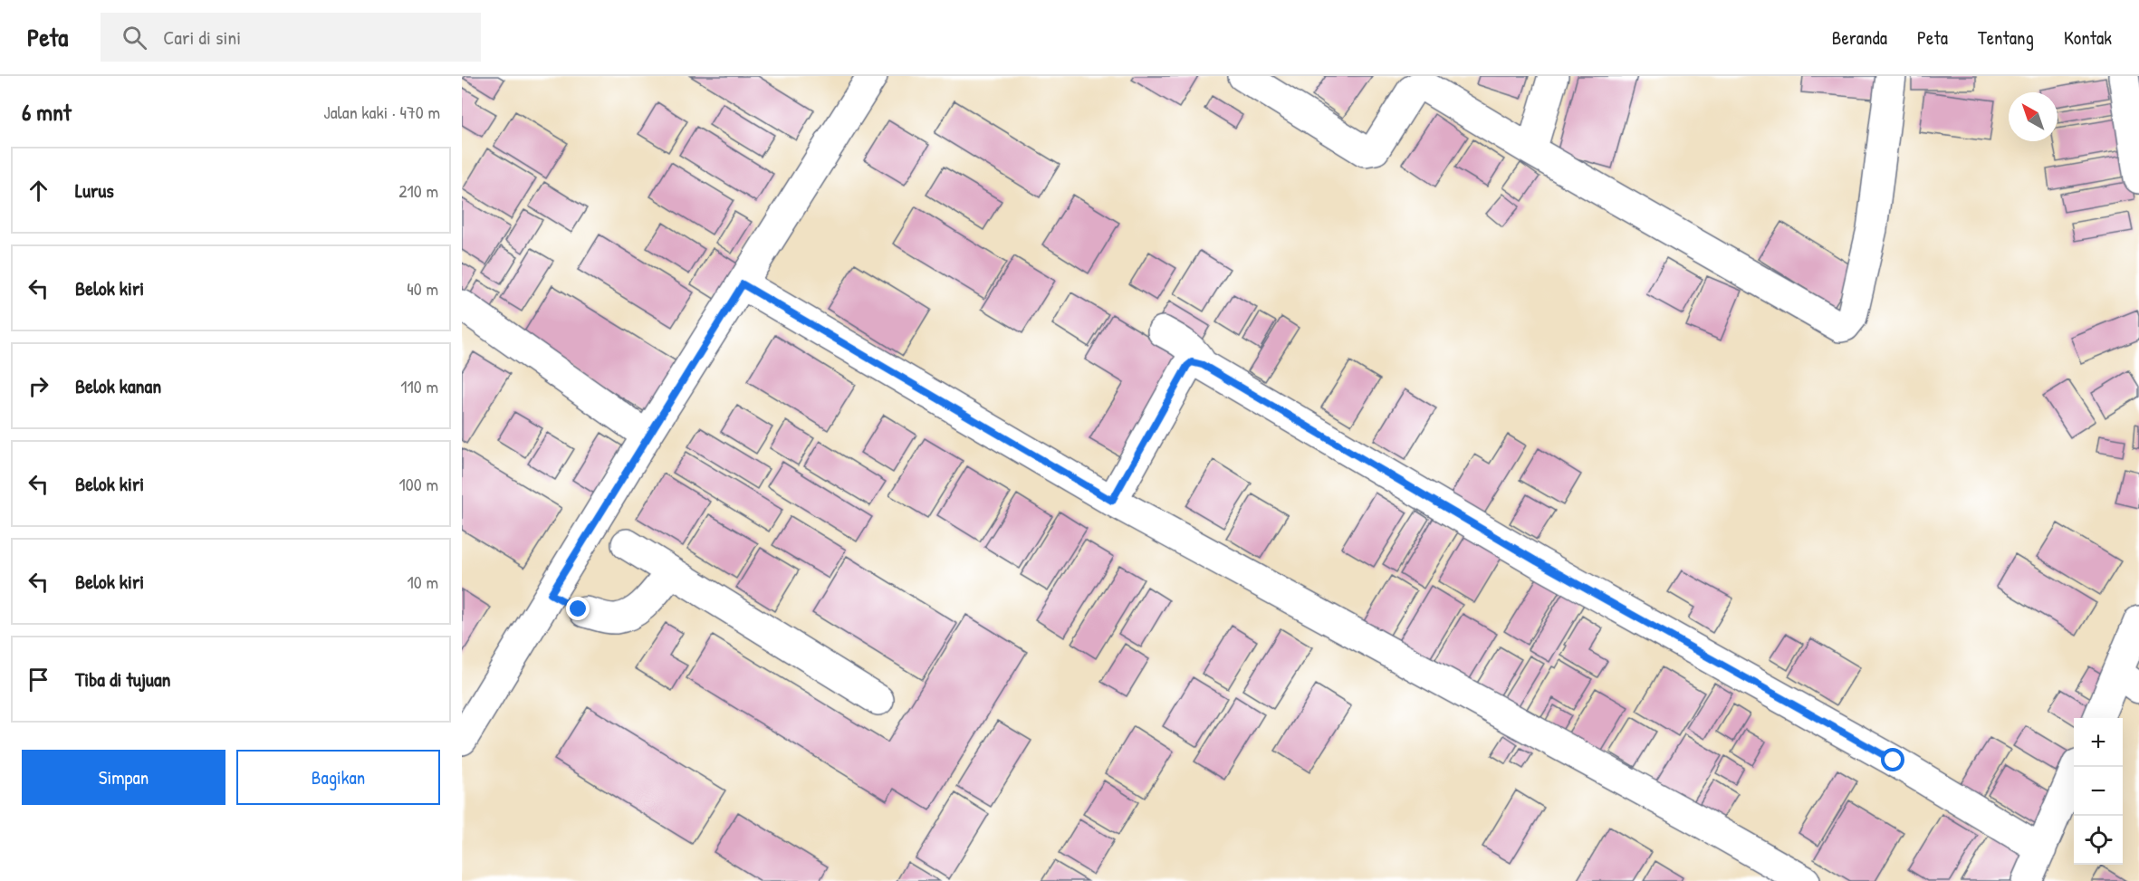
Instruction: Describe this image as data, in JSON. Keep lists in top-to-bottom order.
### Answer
{
  "north": "top left",
  "page": {
    "header": "Peta",
    "search": "Cari di sini",
    "nav": [
      "Beranda",
      "Peta",
      "Tentang",
      "Kontak"
    ],
    "heading": ["6 mnt", "Jalan kaki · 470 m"],
    "list": [
      ["Lurus", "210 m"],
      ["Belok kiri", "40 m"],
      ["Belok kanan", "110 m"],
      ["Belok kiri", "100 m"],
      ["Belok kiri", "10 m"],
      "Tiba di tujuan"
    ],
    "map_buttons": ["+", "−"],
    "buttons": ["Simpan", "Bagikan"]
  }
}
